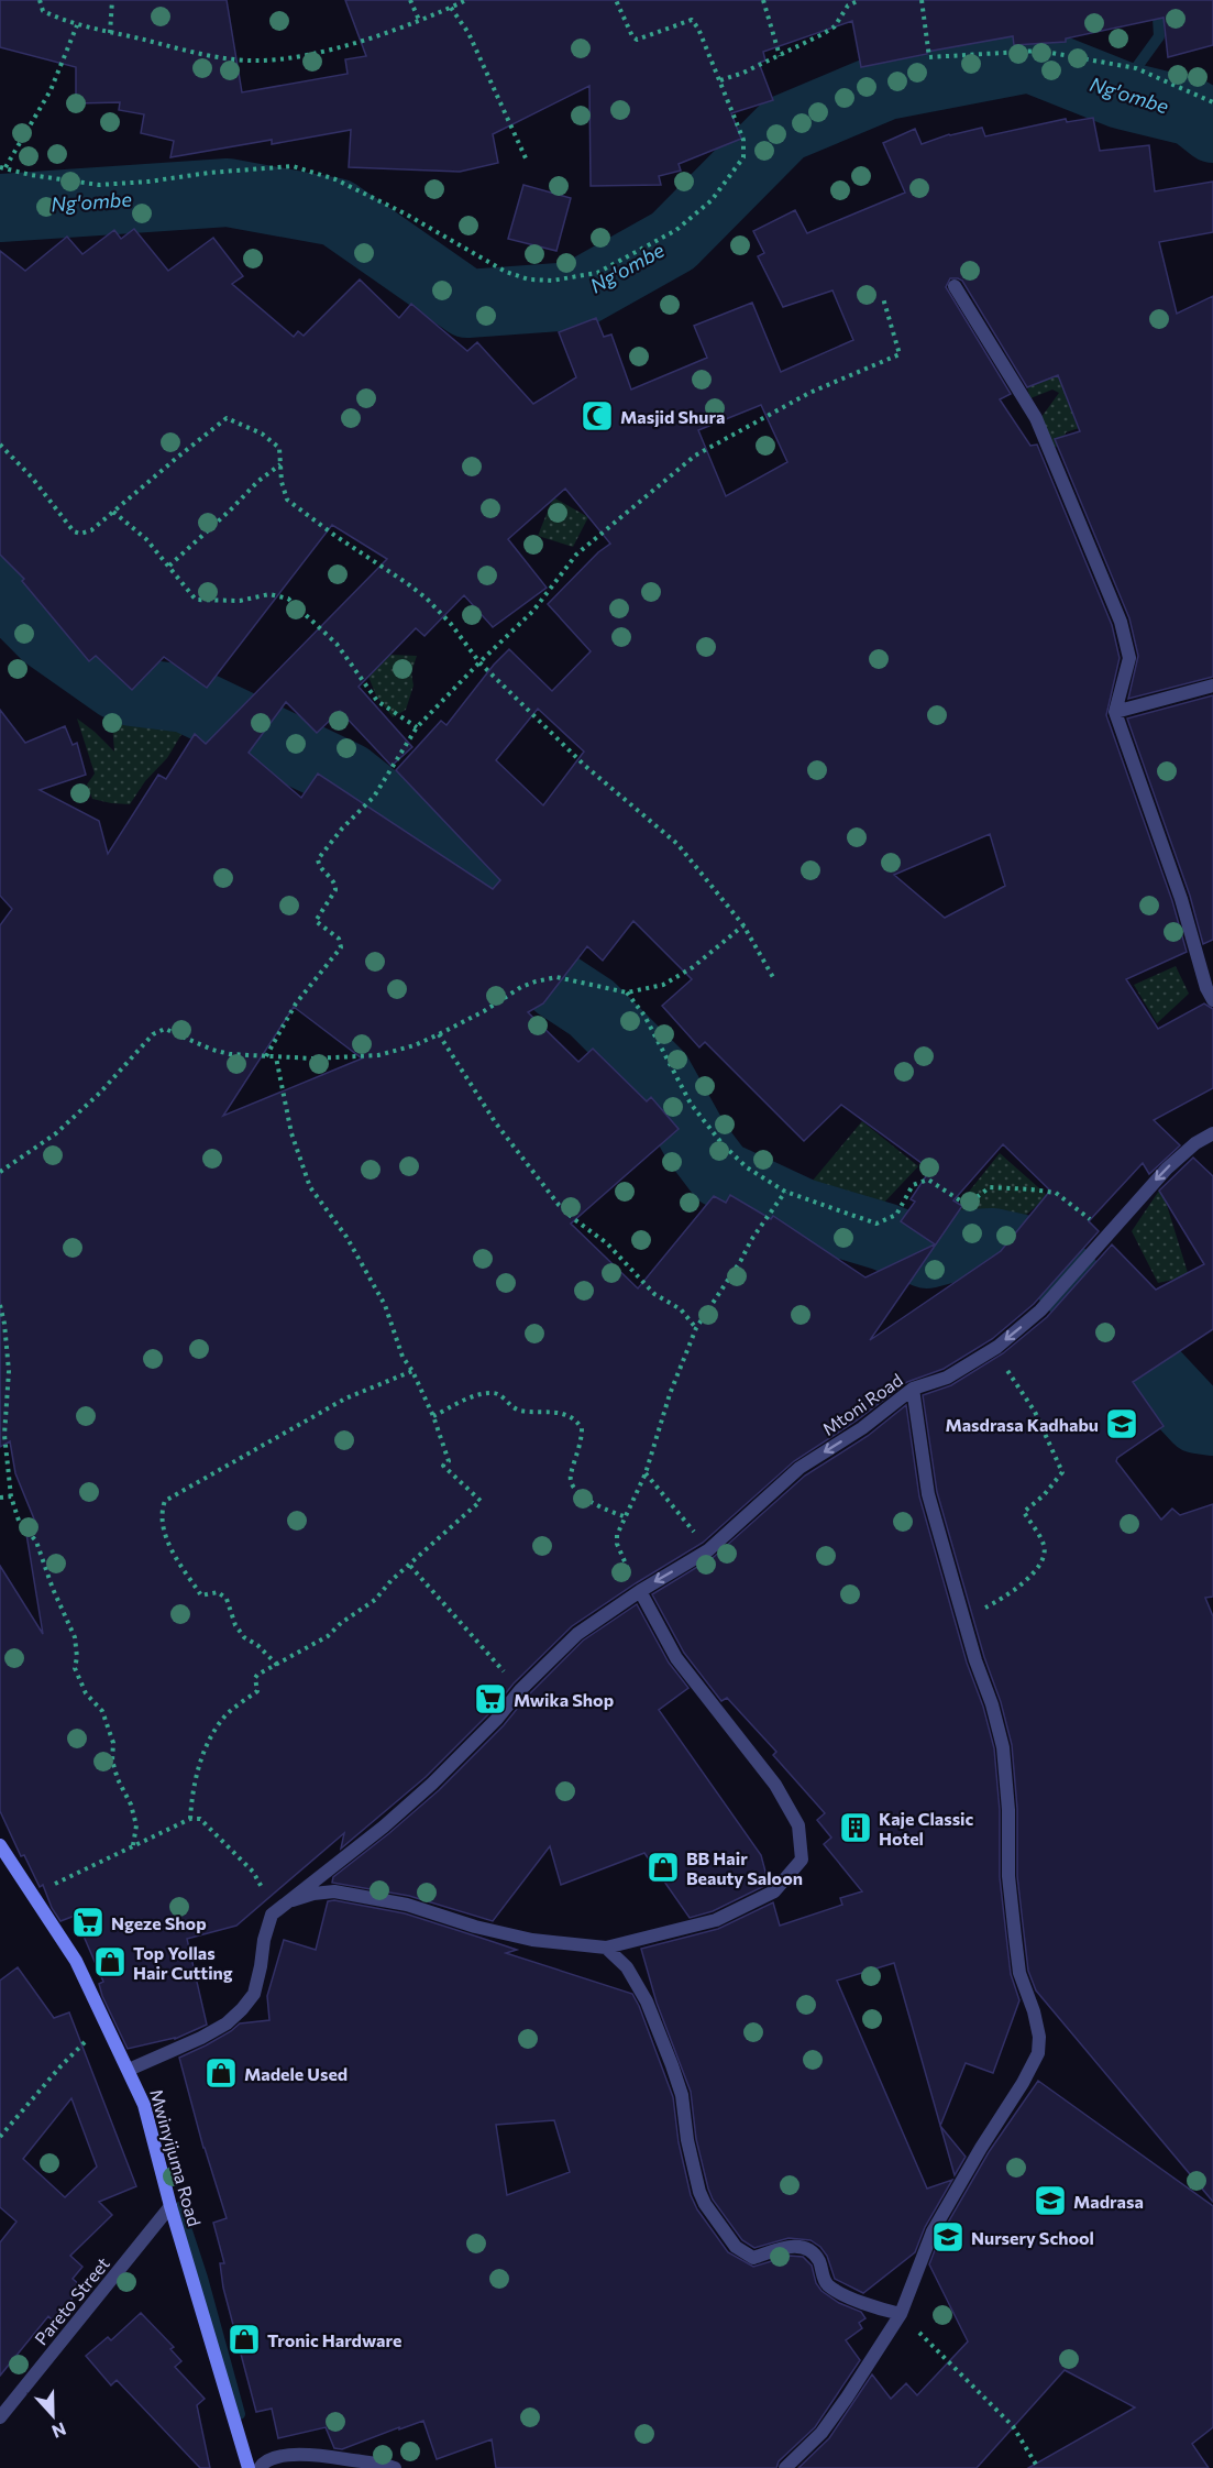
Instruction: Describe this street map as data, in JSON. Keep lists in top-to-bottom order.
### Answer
{
  "streets": {
    "street": ["Mtoni Road", "Mwinyijuma Road", "Pareto Street"]
  },
  "crossings": [
    ["Mwinyijuma Road", "Pareto Street"]
  ],
  "one_way": ["Mtoni Road"],
  "water": ["Ng'ombe"],
  "places": {
    "mosque": ["Masjid Shura"],
    "school or university": ["Masdrasa Kadhabu", "Madrasa", "Nursery School"],
    "supermarket": ["Mwika Shop", "Ngeze Shop"],
    "building": ["Kaje Classic Hotel"],
    "shop": [
      "BB Hair Beauty Saloon",
      "Top Yollas Hair Cutting",
      "Madele Used",
      "Tronic Hardware"
    ]
  },
  "north": "bottom"
}
